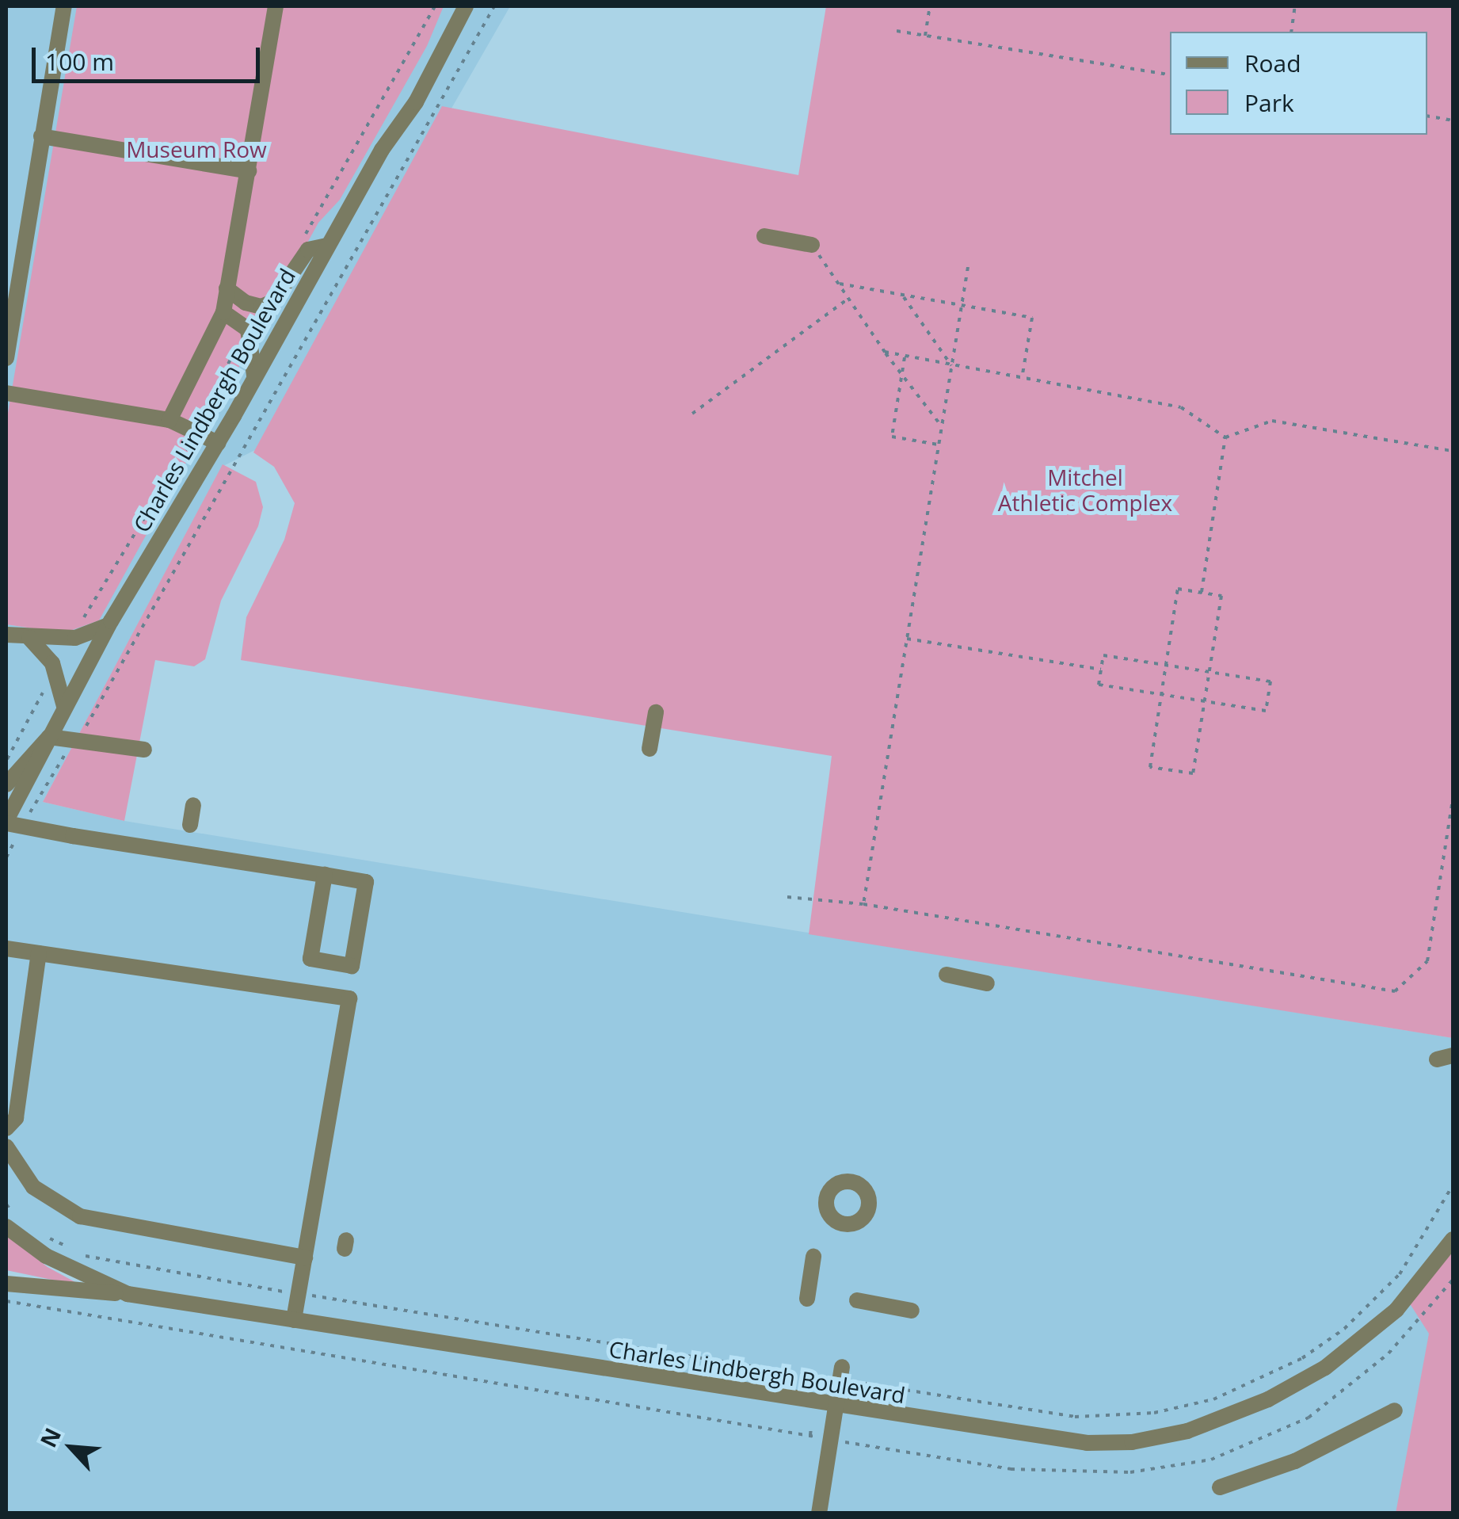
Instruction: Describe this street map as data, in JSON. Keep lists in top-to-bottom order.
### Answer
{
  "streets": {
    "street": ["Charles Lindbergh Boulevard"]
  },
  "parks": ["Museum Row", "Mitchel Athletic Complex"],
  "legend": ["Road", "Park"],
  "scale_bar": "100 m",
  "north": "top left"
}
